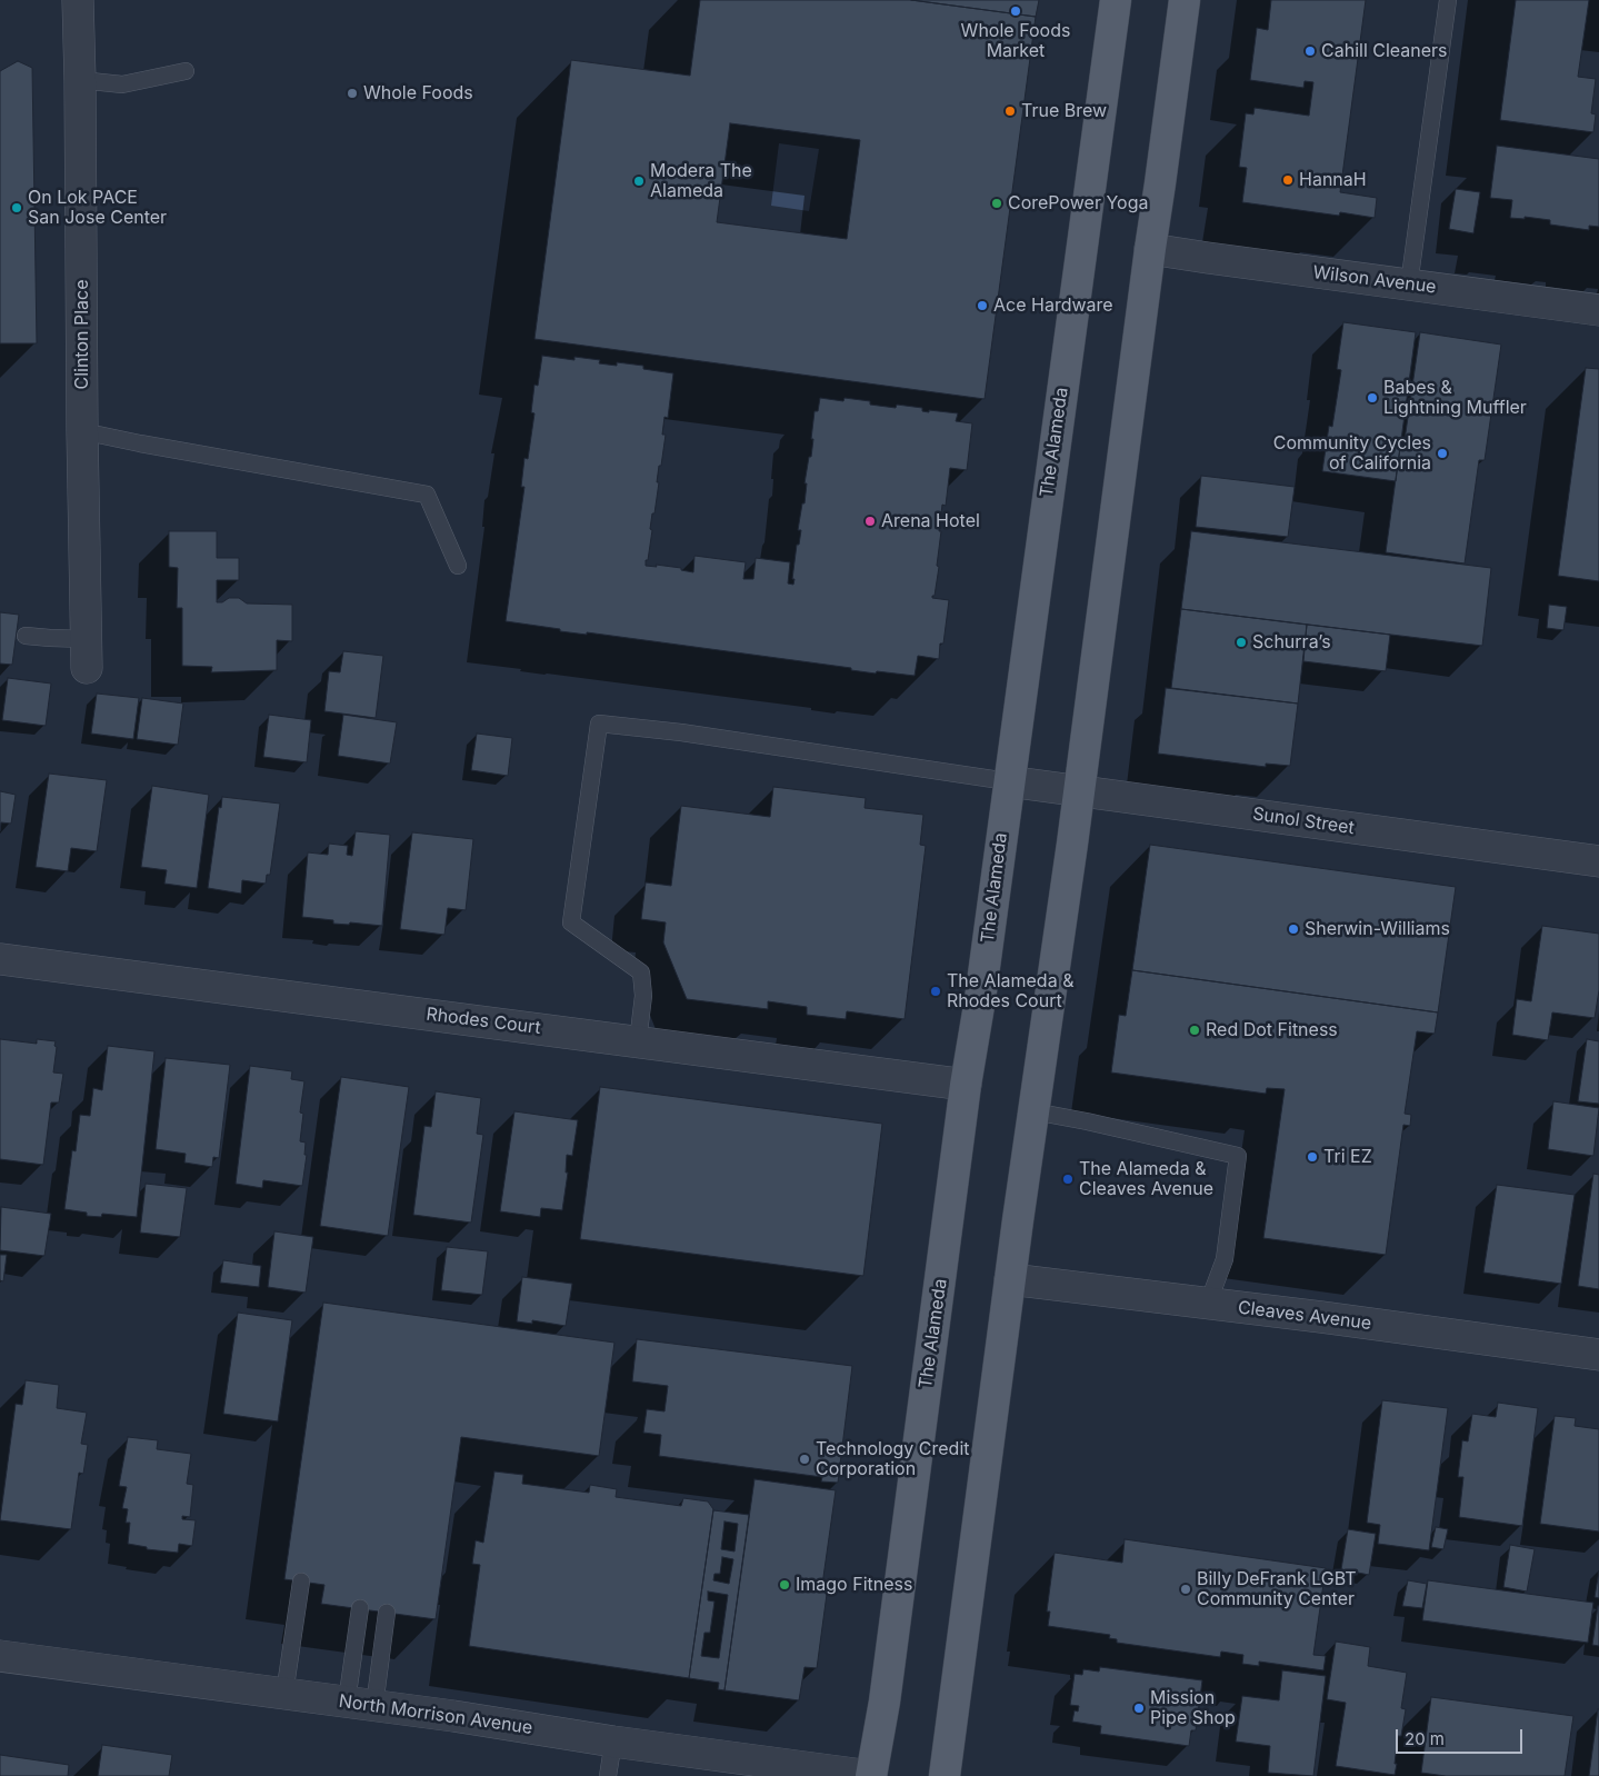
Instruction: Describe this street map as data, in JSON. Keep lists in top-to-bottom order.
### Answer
{
  "streets": {
    "main road": ["The Alameda"],
    "street": [
      "Wilson Avenue",
      "Clinton Place",
      "Sunol Street",
      "Rhodes Court",
      "Cleaves Avenue",
      "North Morrison Avenue"
    ]
  },
  "crossings": [
    ["The Alameda", "Sunol Street"],
    ["The Alameda", "Rhodes Court"],
    ["The Alameda", "North Morrison Avenue"]
  ],
  "places": [
    "Whole Foods Market",
    "Cahill Cleaners",
    "Whole Foods",
    "True Brew",
    "HannaH",
    "Modera The Alameda",
    "CorePower Yoga",
    "On Lok PACE San Jose Center",
    "Ace Hardware",
    "Babes & Lightning Muffler",
    "Community Cycles of California",
    "Arena Hotel",
    "Schurra’s",
    "Sherwin-Williams",
    "The Alameda & Rhodes Court",
    "Red Dot Fitness",
    "Tri EZ",
    "The Alameda & Cleaves Avenue",
    "Technology Credit Corporation",
    "Imago Fitness",
    "Billy DeFrank LGBT Community Center",
    "Mission Pipe Shop"
  ],
  "scale_bar": "20 m"
}
